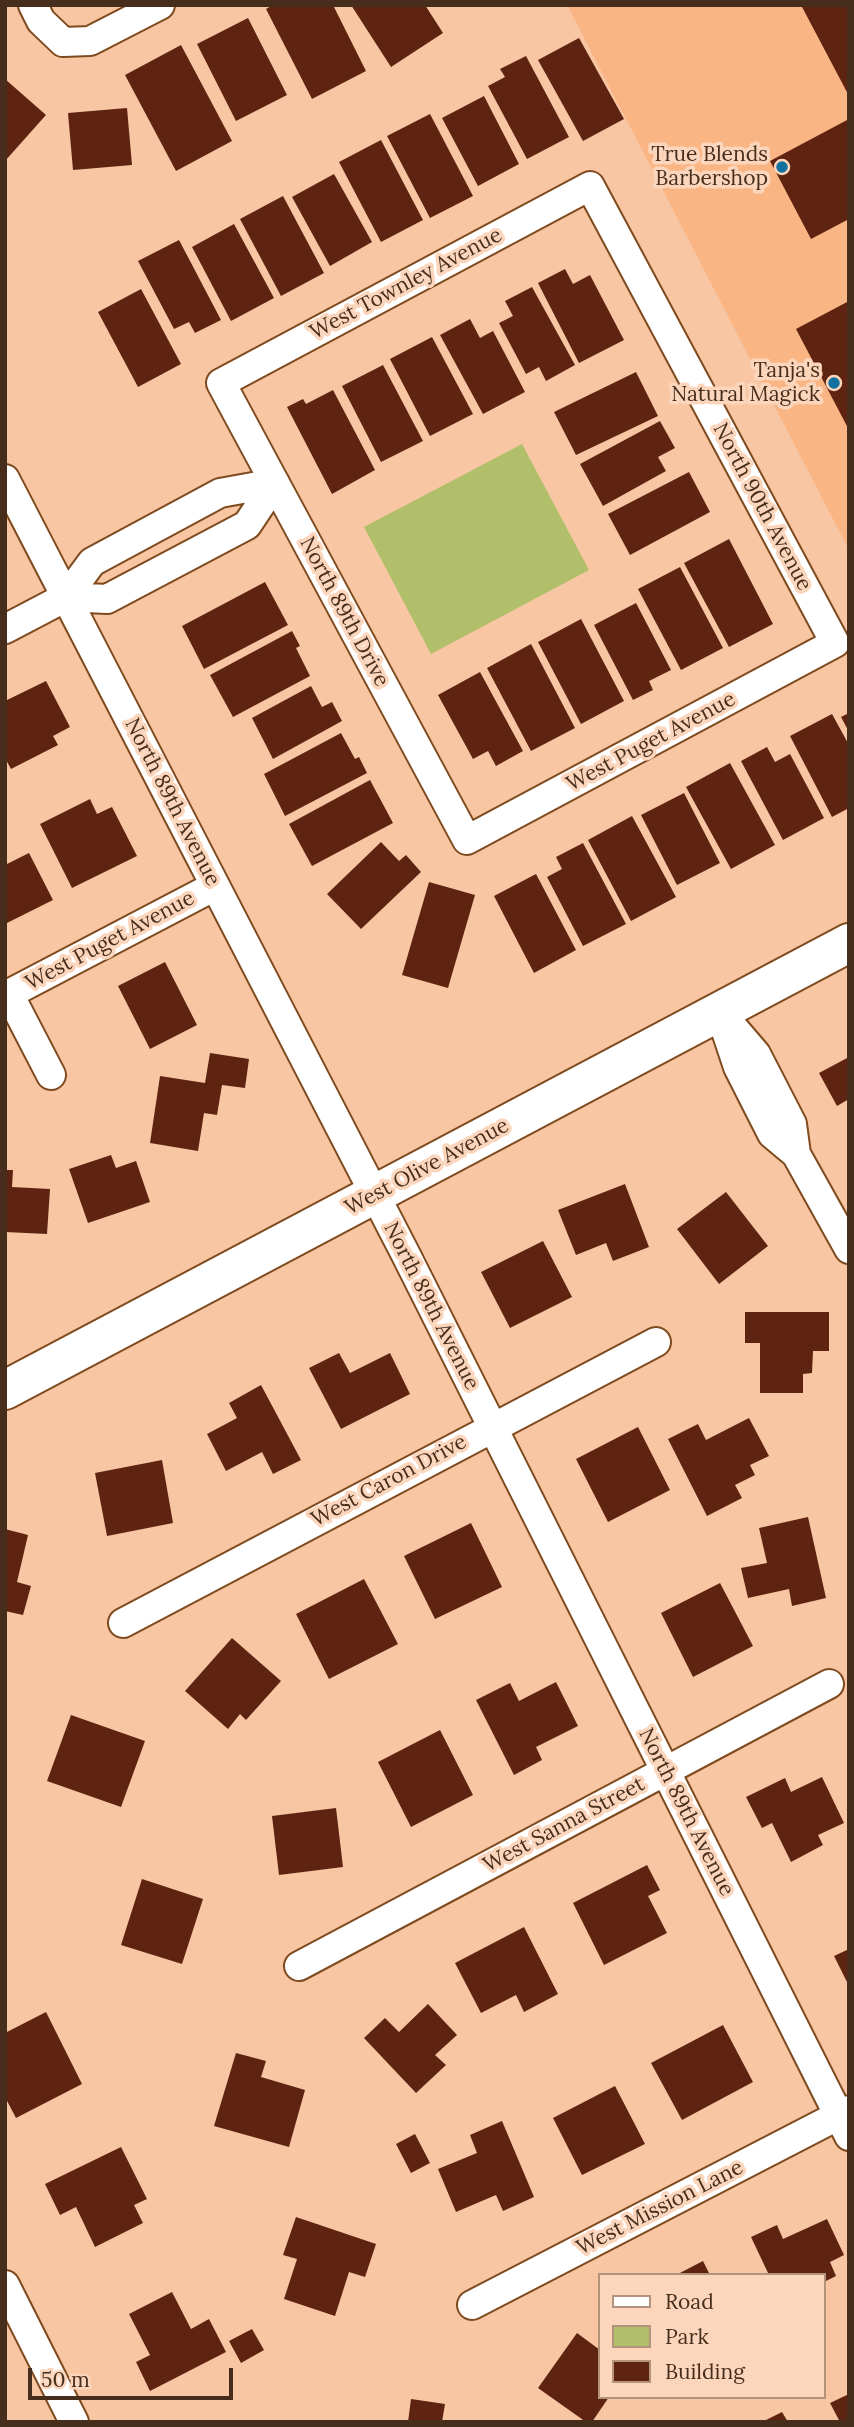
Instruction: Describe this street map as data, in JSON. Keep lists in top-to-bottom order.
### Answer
{
  "streets": {
    "main road": ["West Olive Avenue"],
    "street": [
      "West Townley Avenue",
      "North 90th Avenue",
      "North 89th Drive",
      "West Puget Avenue",
      "North 89th Avenue",
      "West Caron Drive",
      "West Sanna Street",
      "West Mission Lane"
    ]
  },
  "crossings": [
    ["West Townley Avenue", "North 90th Avenue"],
    ["West Townley Avenue", "North 89th Drive"],
    ["North 90th Avenue", "West Puget Avenue"],
    ["North 89th Drive", "West Puget Avenue"],
    ["West Puget Avenue", "North 89th Avenue"],
    ["North 89th Avenue", "West Olive Avenue"],
    ["North 89th Avenue", "West Caron Drive"],
    ["North 89th Avenue", "West Sanna Street"],
    ["North 89th Avenue", "West Mission Lane"]
  ],
  "places": ["True Blends Barbershop", "Tanja's Natural Magick"],
  "legend": ["Road", "Park", "Building"],
  "scale_bar": "50 m"
}
